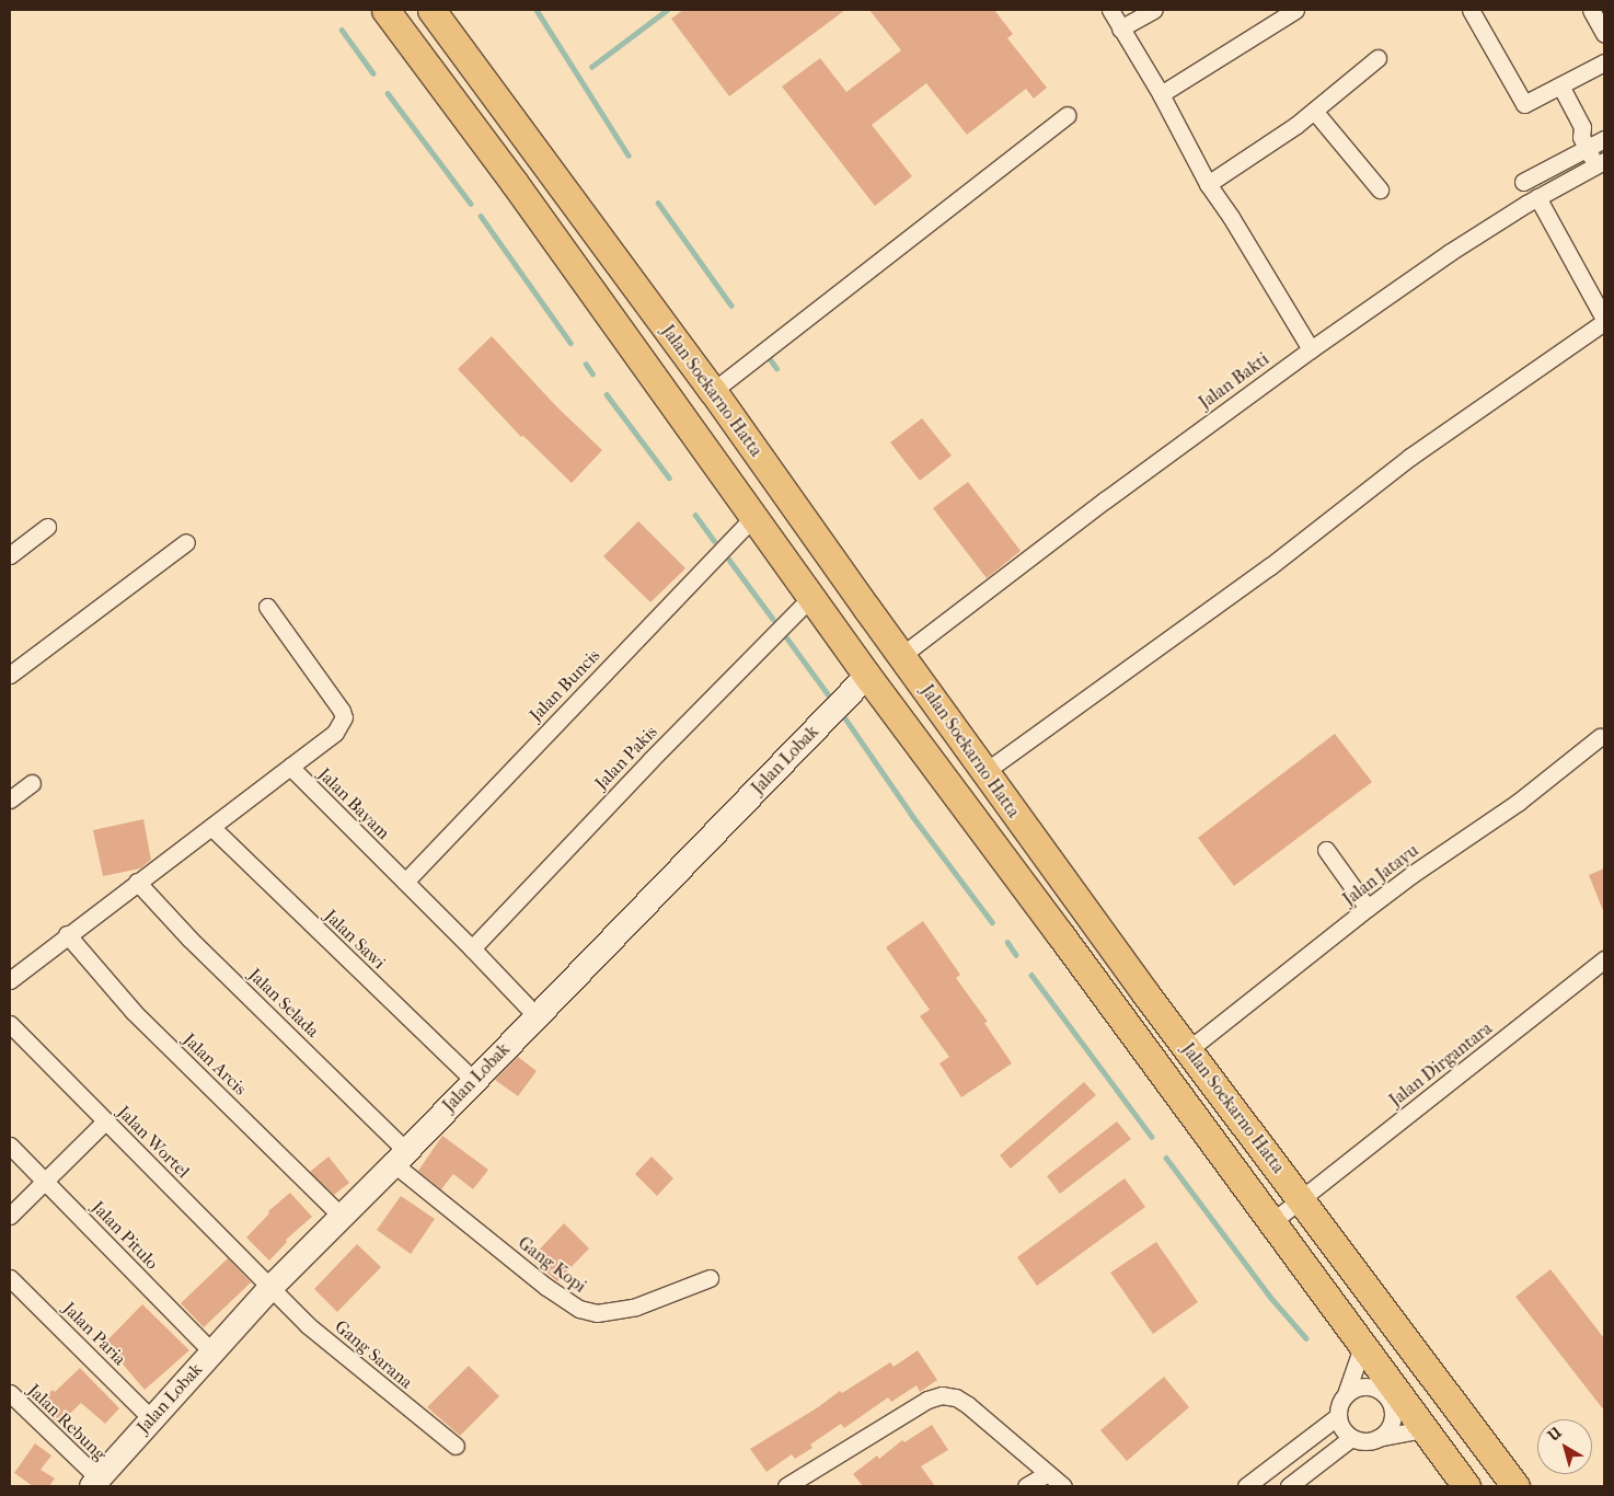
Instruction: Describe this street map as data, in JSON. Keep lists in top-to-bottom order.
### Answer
{
  "streets": {
    "main road": ["Jalan Soekarno Hatta", "Jalan Lobak"],
    "street": [
      "Jalan Bakti",
      "Jalan Buncis",
      "Jalan Pakis",
      "Jalan Bayam",
      "Jalan Jatayu",
      "Jalan Sawi",
      "Jalan Selada",
      "Jalan Arcis",
      "Jalan Dirgantara",
      "Jalan Wortel",
      "Jalan Pitulo",
      "Gang Kopi",
      "Jalan Paria",
      "Gang Sarana",
      "Jalan Rebung"
    ]
  },
  "crossings": [
    ["Jalan Bakti", "Jalan Soekarno Hatta"],
    ["Jalan Soekarno Hatta", "Jalan Buncis"],
    ["Jalan Soekarno Hatta", "Jalan Pakis"],
    ["Jalan Soekarno Hatta", "Jalan Lobak"],
    ["Jalan Soekarno Hatta", "Jalan Jatayu"],
    ["Jalan Soekarno Hatta", "Jalan Dirgantara"],
    ["Jalan Buncis", "Jalan Bayam"],
    ["Jalan Pakis", "Jalan Bayam"],
    ["Jalan Lobak", "Jalan Bayam"],
    ["Jalan Lobak", "Jalan Sawi"],
    ["Jalan Lobak", "Jalan Selada"],
    ["Jalan Lobak", "Jalan Arcis"],
    ["Jalan Lobak", "Jalan Wortel"],
    ["Jalan Lobak", "Jalan Pitulo"],
    ["Jalan Lobak", "Gang Kopi"],
    ["Jalan Lobak", "Jalan Paria"],
    ["Jalan Lobak", "Gang Sarana"],
    ["Jalan Lobak", "Jalan Rebung"],
    ["Jalan Selada", "Gang Kopi"],
    ["Jalan Wortel", "Gang Sarana"]
  ],
  "north": "top left"
}
